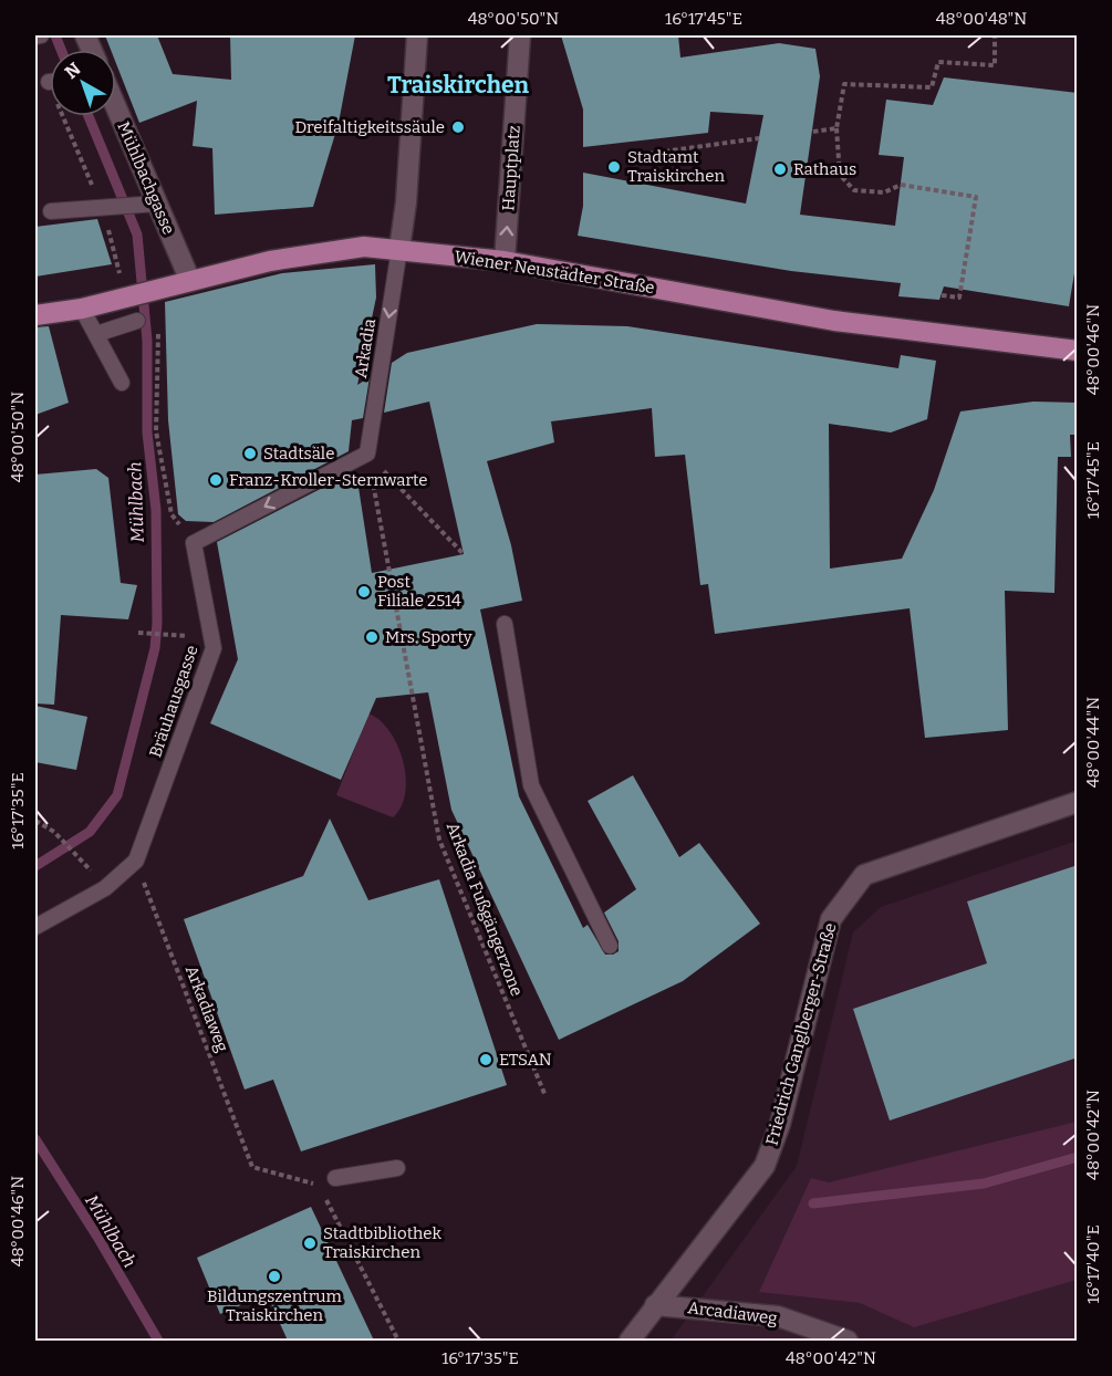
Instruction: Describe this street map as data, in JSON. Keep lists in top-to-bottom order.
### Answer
{
  "streets": {
    "main road": ["Wiener Neustädter Straße"],
    "street": [
      "Hauptplatz",
      "Mühlbachgasse",
      "Friedrich Ganglberger-Straße",
      "Arcadiaweg"
    ],
    "lane": ["Arkadia", "Bräuhausgasse"],
    "path": ["Arkadia Fußgängerzone", "Arkadiaweg"]
  },
  "crossings": [
    ["Hauptplatz", "Wiener Neustädter Straße"],
    ["Mühlbachgasse", "Wiener Neustädter Straße"],
    ["Wiener Neustädter Straße", "Arkadia"],
    ["Arkadia", "Arkadia Fußgängerzone"],
    ["Bräuhausgasse", "Arkadiaweg"],
    ["Friedrich Ganglberger-Straße", "Arcadiaweg"]
  ],
  "one_way": ["Arkadia"],
  "districts": ["Traiskirchen"],
  "water": ["Mühlbach"],
  "places": [
    "Dreifaltigkeitssäule",
    "Stadtamt Traiskirchen",
    "Rathaus",
    "Stadtsäle",
    "Franz-Kroller-Sternwarte",
    "Post Filiale 2514",
    "Mrs. Sporty",
    "ETSAN",
    "Stadtbibliothek Traiskirchen",
    "Bildungszentrum Traiskirchen"
  ],
  "north": "top left",
  "coordinates": [
    "48°00'50\"N",
    "16°17'45\"E",
    "48°00'48\"N",
    "48°00'46\"N",
    "48°00'44\"N",
    "16°17'35\"E",
    "48°00'42\"N",
    "16°17'40\"E"
  ]
}
